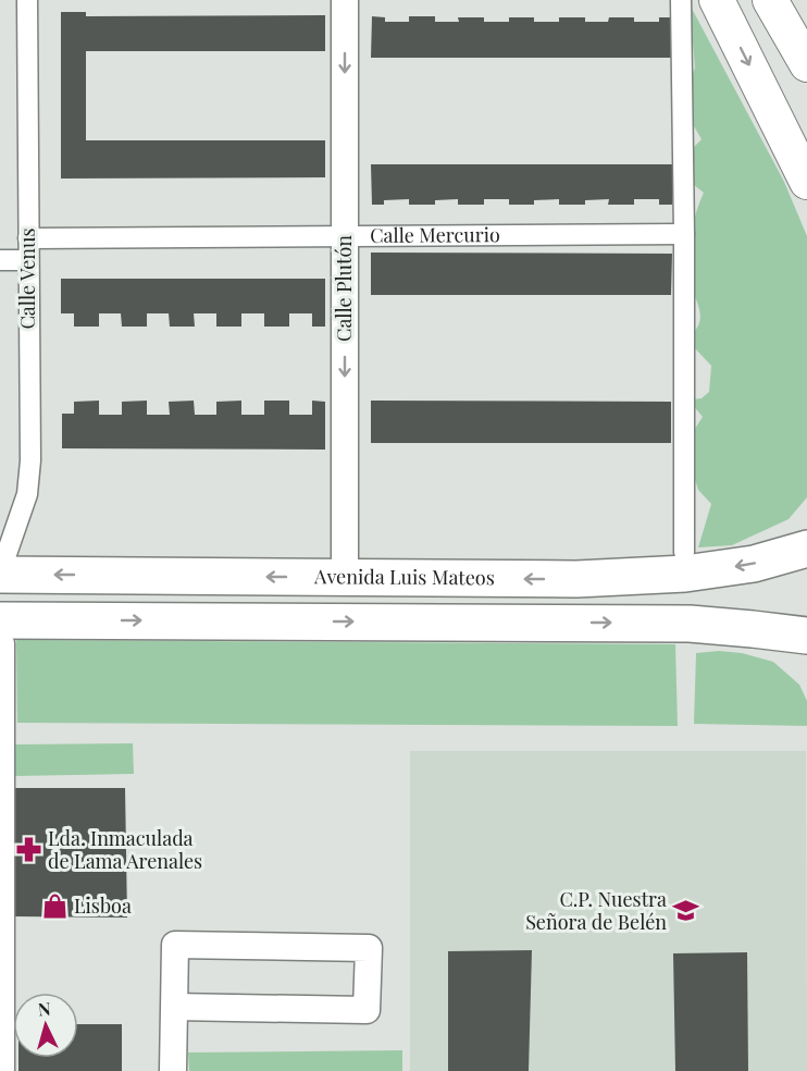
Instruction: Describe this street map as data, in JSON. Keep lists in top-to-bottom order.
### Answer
{
  "streets": {
    "highway": ["Avenida Luis Mateos"],
    "street": ["Calle Mercurio", "Calle Venus", "Calle Plutón"]
  },
  "crossings": [
    ["Calle Mercurio", "Calle Venus"],
    ["Calle Mercurio", "Calle Plutón"],
    ["Calle Venus", "Avenida Luis Mateos"],
    ["Calle Plutón", "Avenida Luis Mateos"]
  ],
  "one_way": ["Calle Plutón"],
  "places": {
    "pharmacy": ["Lda. Inmaculada de Lama Arenales"],
    "shop": ["Lisboa"],
    "school or university": ["C.P. Nuestra Señora de Belén"]
  },
  "north": "top"
}
